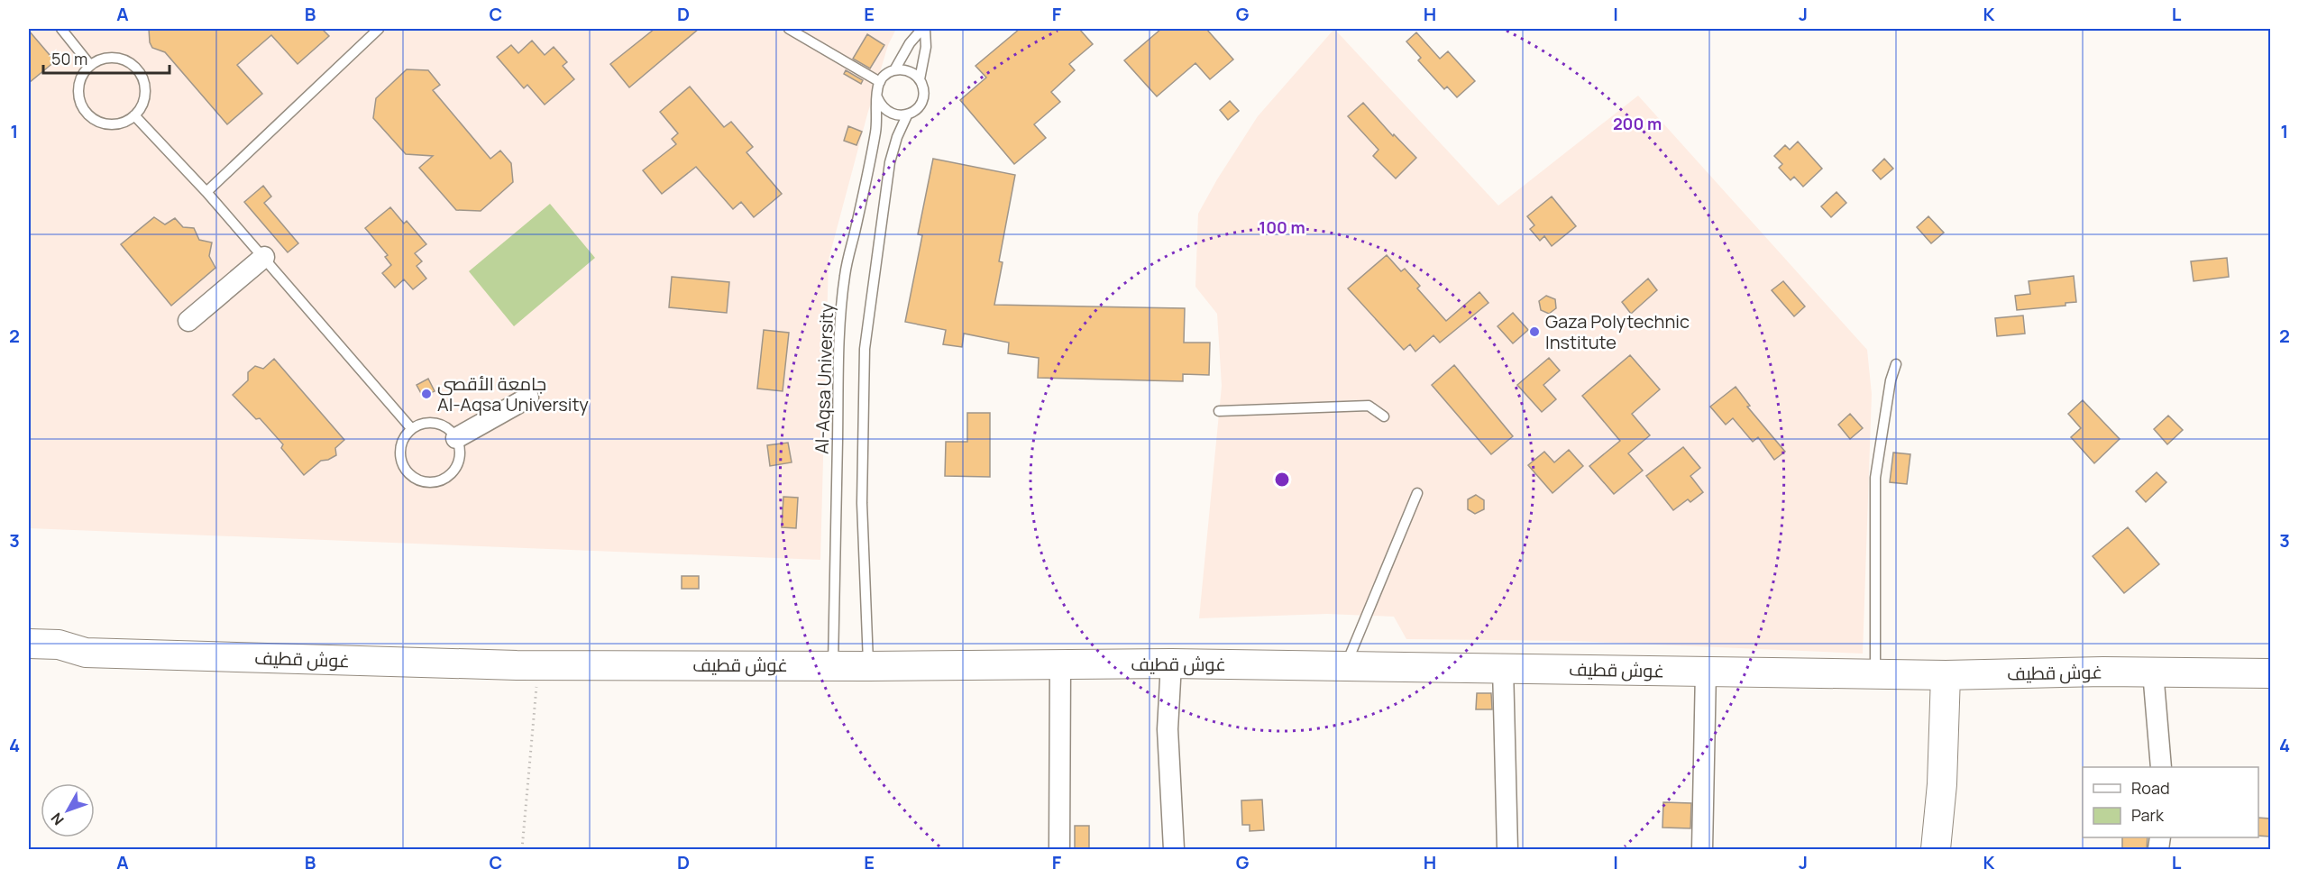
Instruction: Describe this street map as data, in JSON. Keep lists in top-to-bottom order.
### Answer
{
  "streets": {
    "main road": ["غوش قطيف"],
    "lane": ["Al-Aqsa University"]
  },
  "crossings": [
    ["Al-Aqsa University", "غوش قطيف"]
  ],
  "places": ["Gaza Polytechnic Institute", "جامعة الأقصى Al-Aqsa University"],
  "legend": ["Road", "Park"],
  "scale_bar": "50 m",
  "north": "bottom left",
  "grid": {
    "columns": [
      "A",
      "B",
      "C",
      "D",
      "E",
      "F",
      "G",
      "H",
      "I",
      "J",
      "K",
      "L"
    ],
    "rows": [
      "1",
      "2",
      "3",
      "4"
    ]
  },
  "rings": ["200 m", "100 m"]
}
